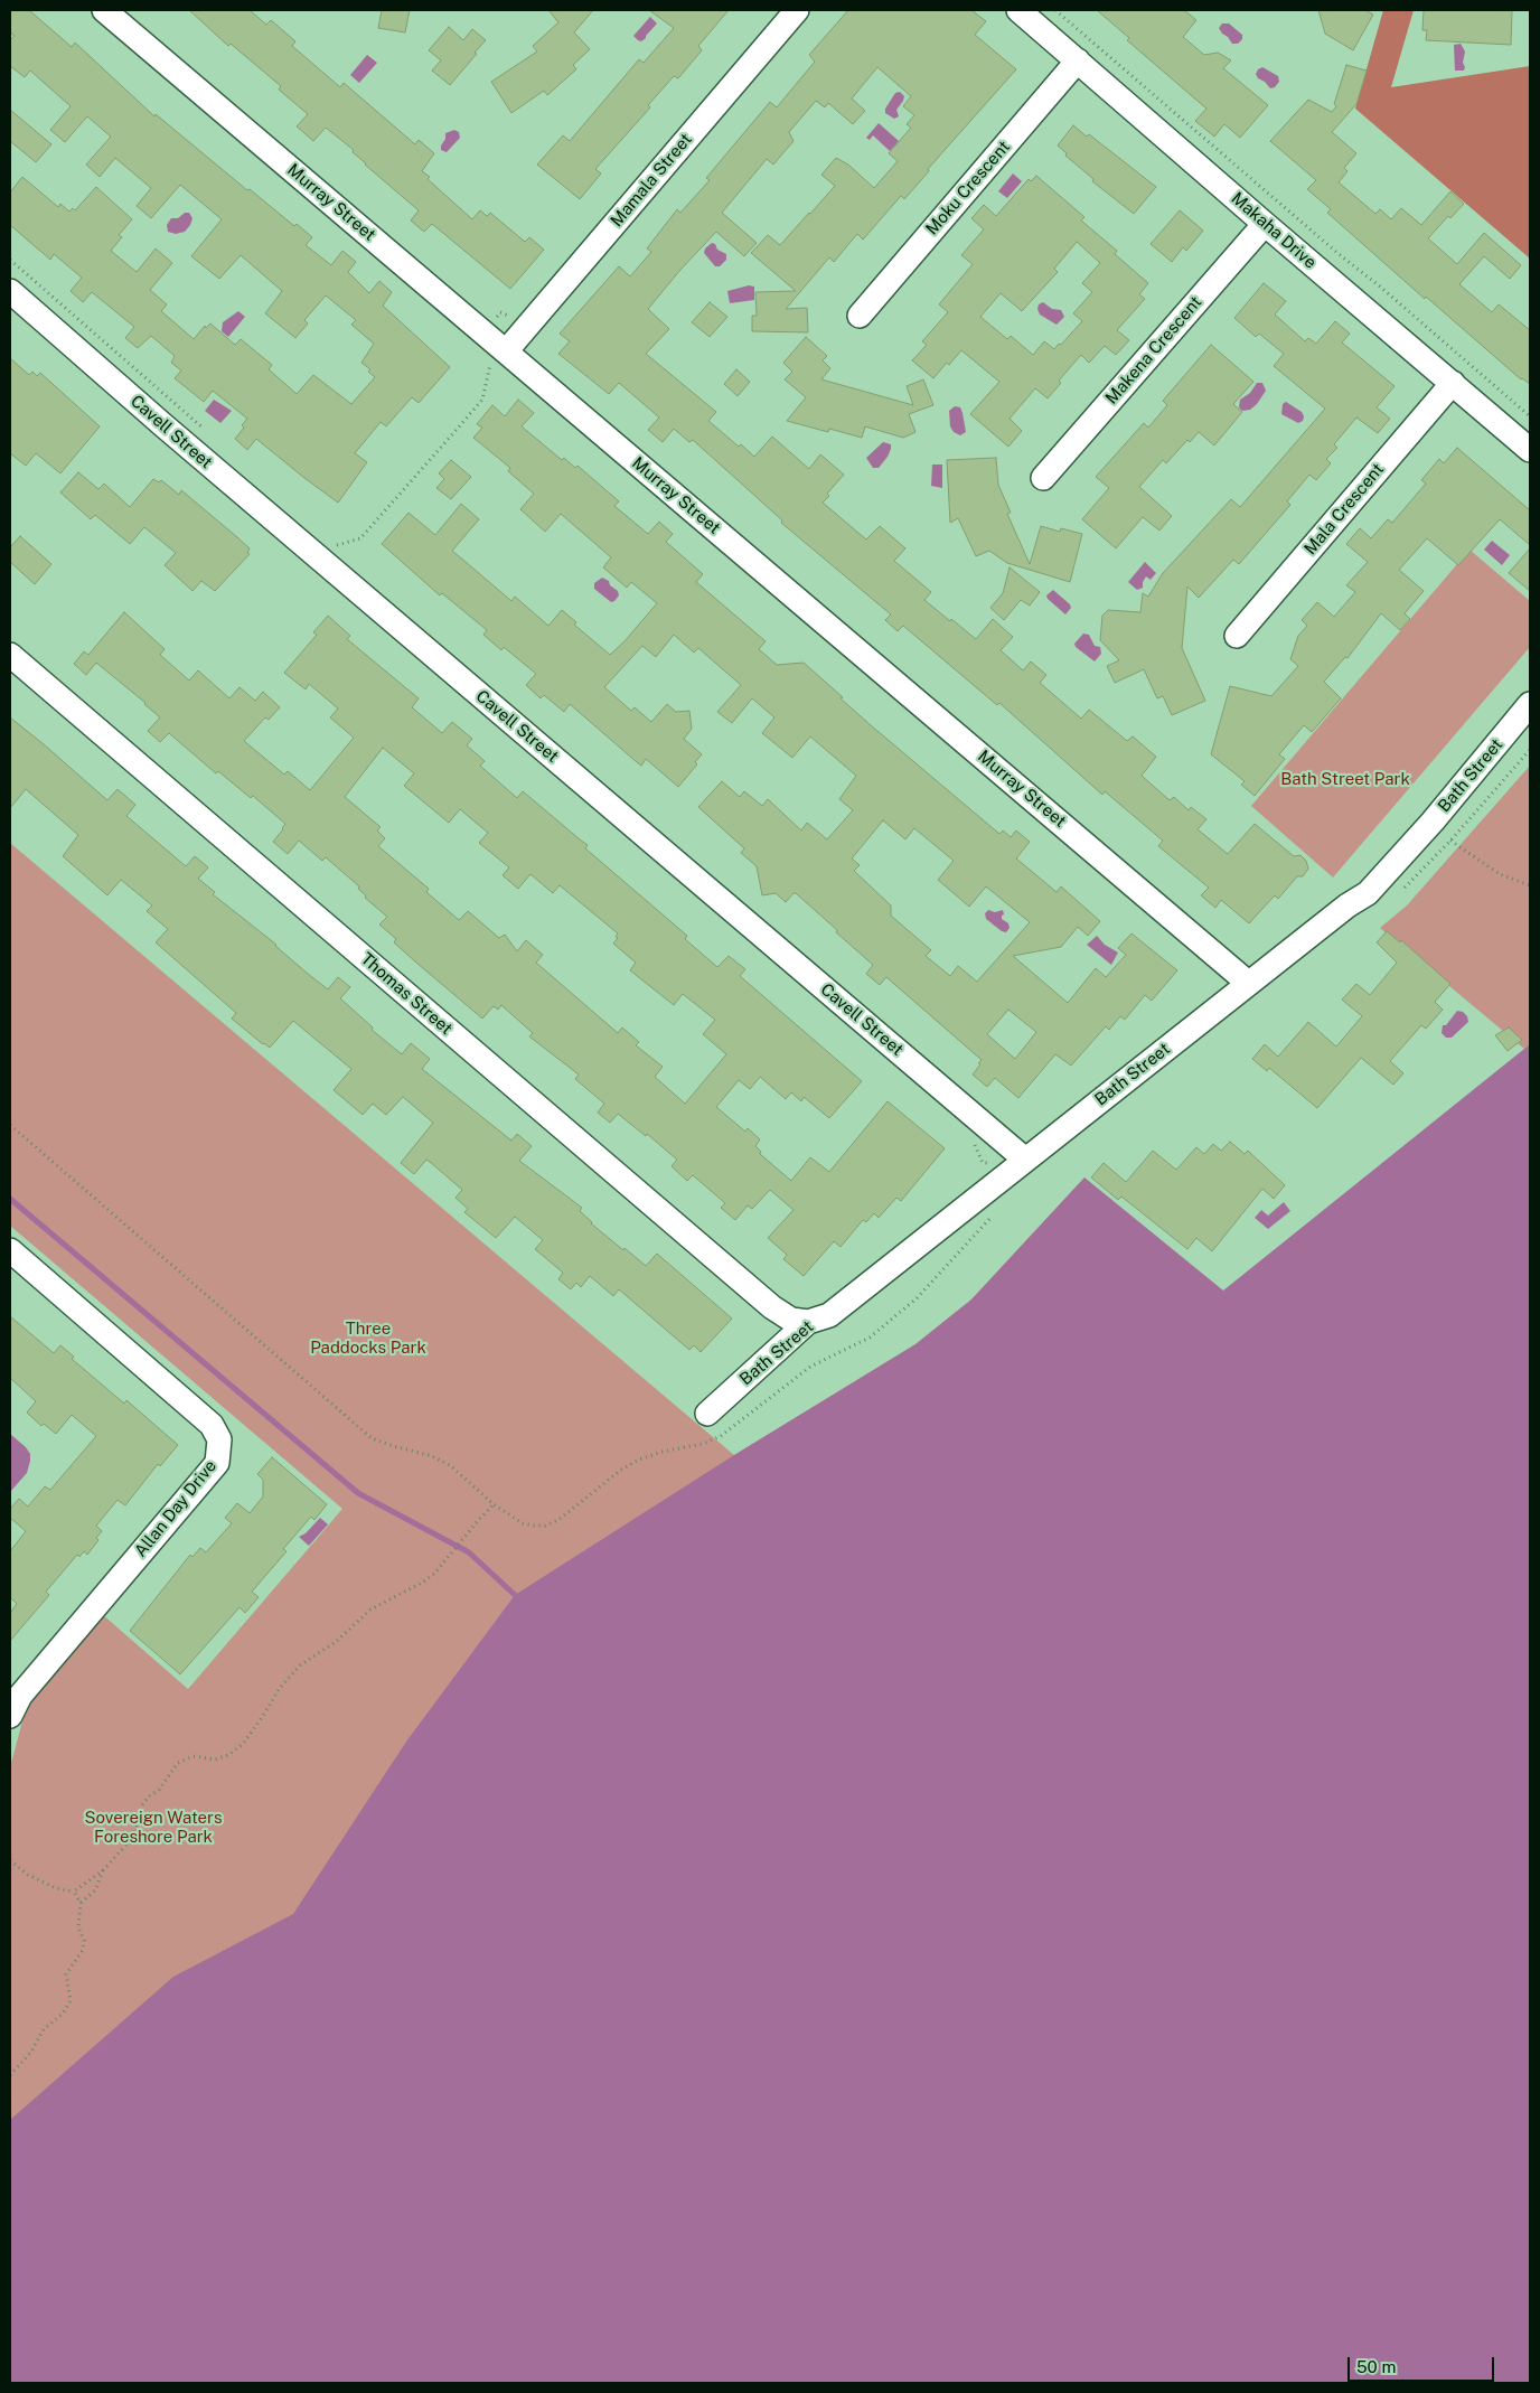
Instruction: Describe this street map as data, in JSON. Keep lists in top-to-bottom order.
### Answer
{
  "streets": {
    "street": [
      "Mamala Street",
      "Moku Crescent",
      "Murray Street",
      "Makaha Drive",
      "Makena Crescent",
      "Cavell Street",
      "Mala Crescent",
      "Bath Street",
      "Thomas Street",
      "Allan Day Drive"
    ]
  },
  "crossings": [
    ["Mamala Street", "Murray Street"],
    ["Moku Crescent", "Makaha Drive"],
    ["Murray Street", "Bath Street"],
    ["Makaha Drive", "Makena Crescent"],
    ["Makaha Drive", "Mala Crescent"],
    ["Cavell Street", "Bath Street"],
    ["Bath Street", "Thomas Street"]
  ],
  "parks": ["Bath Street Park", "Three Paddocks Park", "Sovereign Waters Foreshore Park"],
  "scale_bar": "50 m"
}
